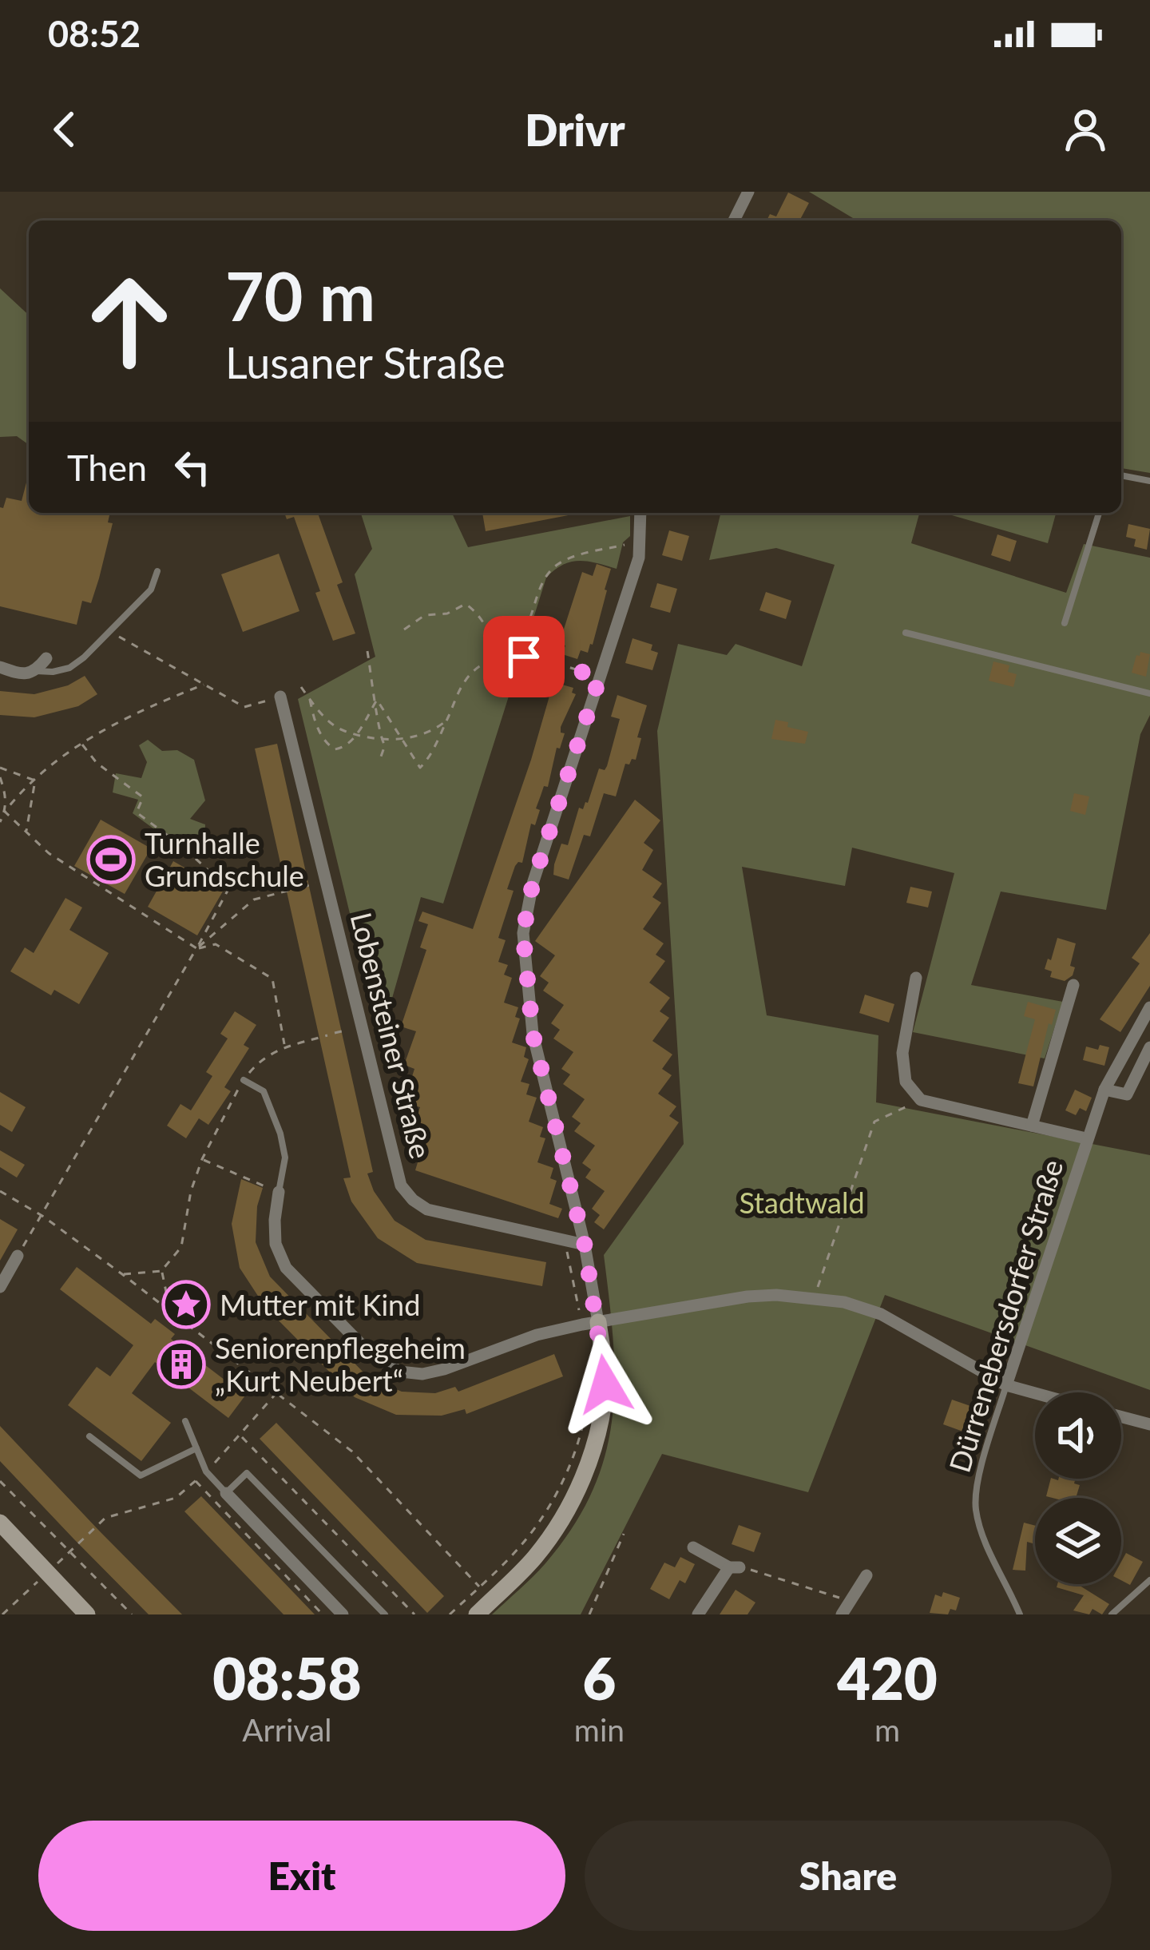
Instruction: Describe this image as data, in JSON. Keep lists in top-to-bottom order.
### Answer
{
  "streets": {
    "street": ["Lobensteiner Straße", "Dürrenebersdorfer Straße"]
  },
  "parks": ["Stadtwald"],
  "places": {
    "sports": ["Turnhalle Grundschule"],
    "place": ["Mutter mit Kind"],
    "building": ["Seniorenpflegeheim „Kurt Neubert“"]
  },
  "page": {
    "status": "08:52",
    "header": "Drivr",
    "turn": ["70 m", "Lusaner Straße"],
    "then": "Then",
    "eta": [
      "08:58",
      "Arrival",
      "6",
      "min",
      "420",
      "m"
    ],
    "buttons": ["Exit", "Share"]
  }
}
